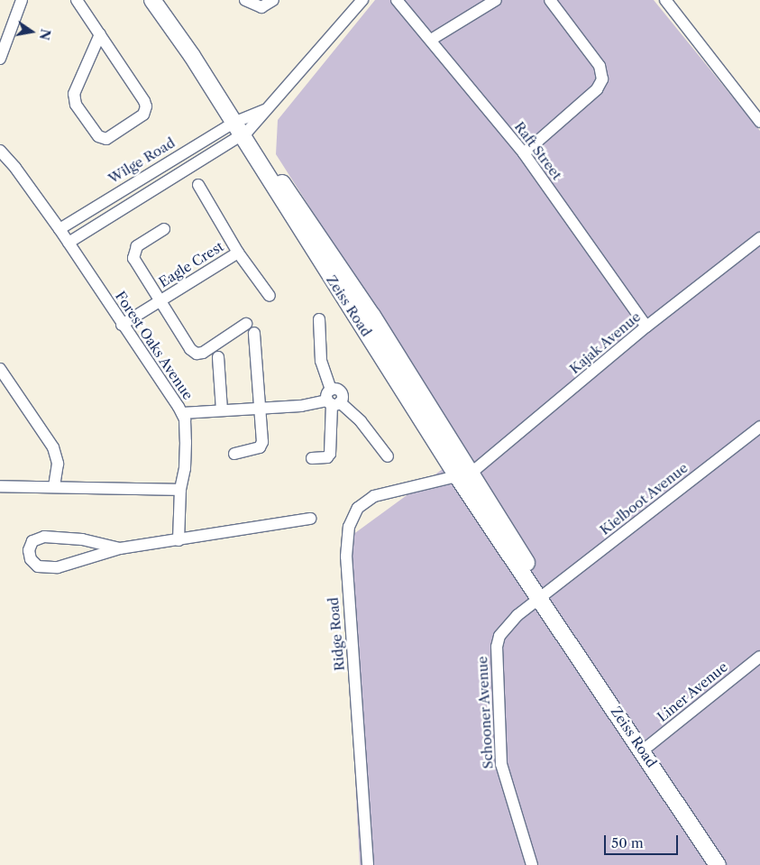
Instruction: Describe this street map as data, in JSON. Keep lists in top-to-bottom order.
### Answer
{
  "streets": {
    "street": [
      "Raft Street",
      "Wilge Road",
      "Eagle Crest",
      "Zeiss Road",
      "Kajak Avenue",
      "Forest Oaks Avenue",
      "Kielboot Avenue",
      "Ridge Road",
      "Liner Avenue",
      "Schooner Avenue"
    ]
  },
  "crossings": [
    ["Raft Street", "Kajak Avenue"],
    ["Wilge Road", "Zeiss Road"],
    ["Wilge Road", "Forest Oaks Avenue"],
    ["Eagle Crest", "Forest Oaks Avenue"],
    ["Zeiss Road", "Kajak Avenue"],
    ["Zeiss Road", "Kielboot Avenue"],
    ["Zeiss Road", "Ridge Road"],
    ["Zeiss Road", "Liner Avenue"],
    ["Zeiss Road", "Schooner Avenue"],
    ["Kajak Avenue", "Ridge Road"],
    ["Kielboot Avenue", "Schooner Avenue"]
  ],
  "scale_bar": "50 m",
  "north": "right"
}
